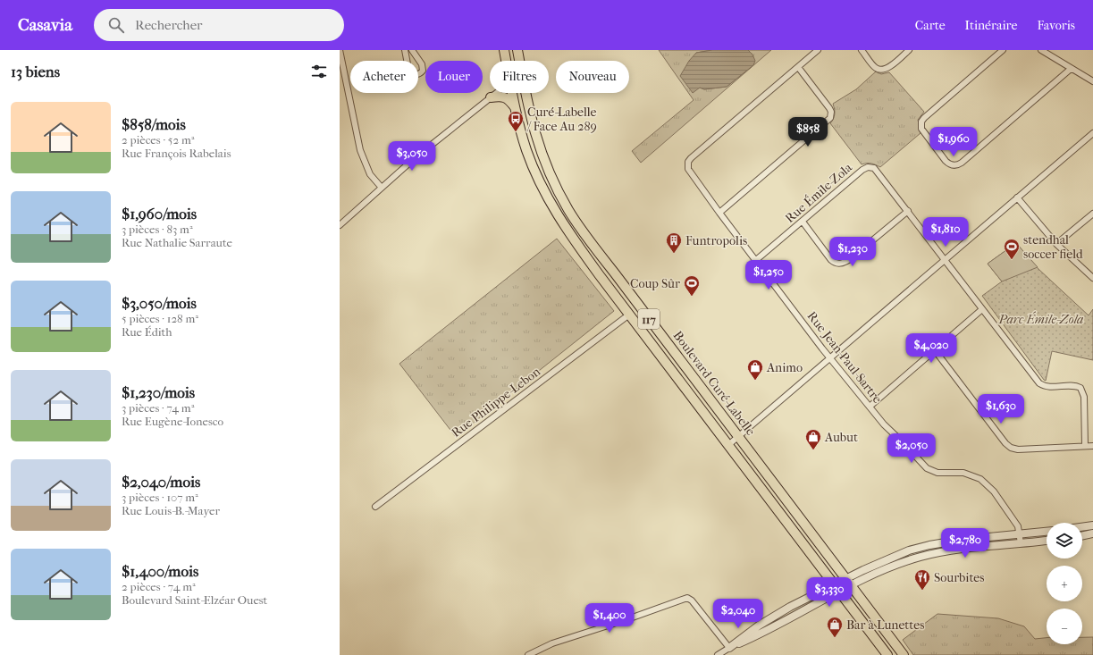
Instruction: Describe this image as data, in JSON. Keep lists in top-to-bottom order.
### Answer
{
  "streets": {
    "main road": ["117", "Boulevard Curé-Labelle"],
    "street": ["Rue Émile-Zola", "Rue Jean-Paul-Sartre", "Rue Philippe-Lebon"]
  },
  "crossings": [
    ["Rue Émile-Zola", "Rue Jean-Paul-Sartre"],
    ["Boulevard Curé-Labelle", "Rue Philippe-Lebon"]
  ],
  "parks": ["Parc Émile-Zola"],
  "places": {
    "bus stop": ["Curé-Labelle / Face Au 289"],
    "building": ["Funtropolis"],
    "sports": ["stendhal soccer field", "Coup Sûr"],
    "shop": ["Animo", "Aubut", "Bar à Lunettes"],
    "restaurant": ["Sourbites"]
  },
  "page": {
    "header": "Casavia",
    "search": "Rechercher",
    "nav": ["Carte", "Itinéraire", "Favoris"],
    "heading": "13 biens",
    "chip": [
      "Acheter",
      "Louer",
      "Filtres",
      "Nouveau"
    ],
    "list": [
      {
        "name": "$858/mois",
        "note": "2 pièces · 52 m² · Rue François Rabelais"
      },
      {
        "name": "$1,960/mois",
        "note": "3 pièces · 83 m² · Rue Nathalie Sarraute"
      },
      {
        "name": "$3,050/mois",
        "note": "5 pièces · 128 m² · Rue Édith"
      },
      {
        "name": "$1,230/mois",
        "note": "3 pièces · 74 m² · Rue Eugène-Ionesco"
      },
      {
        "name": "$2,040/mois",
        "note": "3 pièces · 107 m² · Rue Louis-B.-Mayer"
      },
      {
        "name": "$1,400/mois",
        "note": "2 pièces · 74 m² · Boulevard Saint-Elzéar Ouest"
      }
    ],
    "price": [
      "$858",
      "$1,960",
      "$3,050",
      "$1,810",
      "$1,230",
      "$1,250",
      "$4,020",
      "$1,630",
      "$2,050",
      "$2,780",
      "$3,330",
      "$2,040",
      "$1,400"
    ],
    "map_buttons": ["+", "−"]
  }
}
